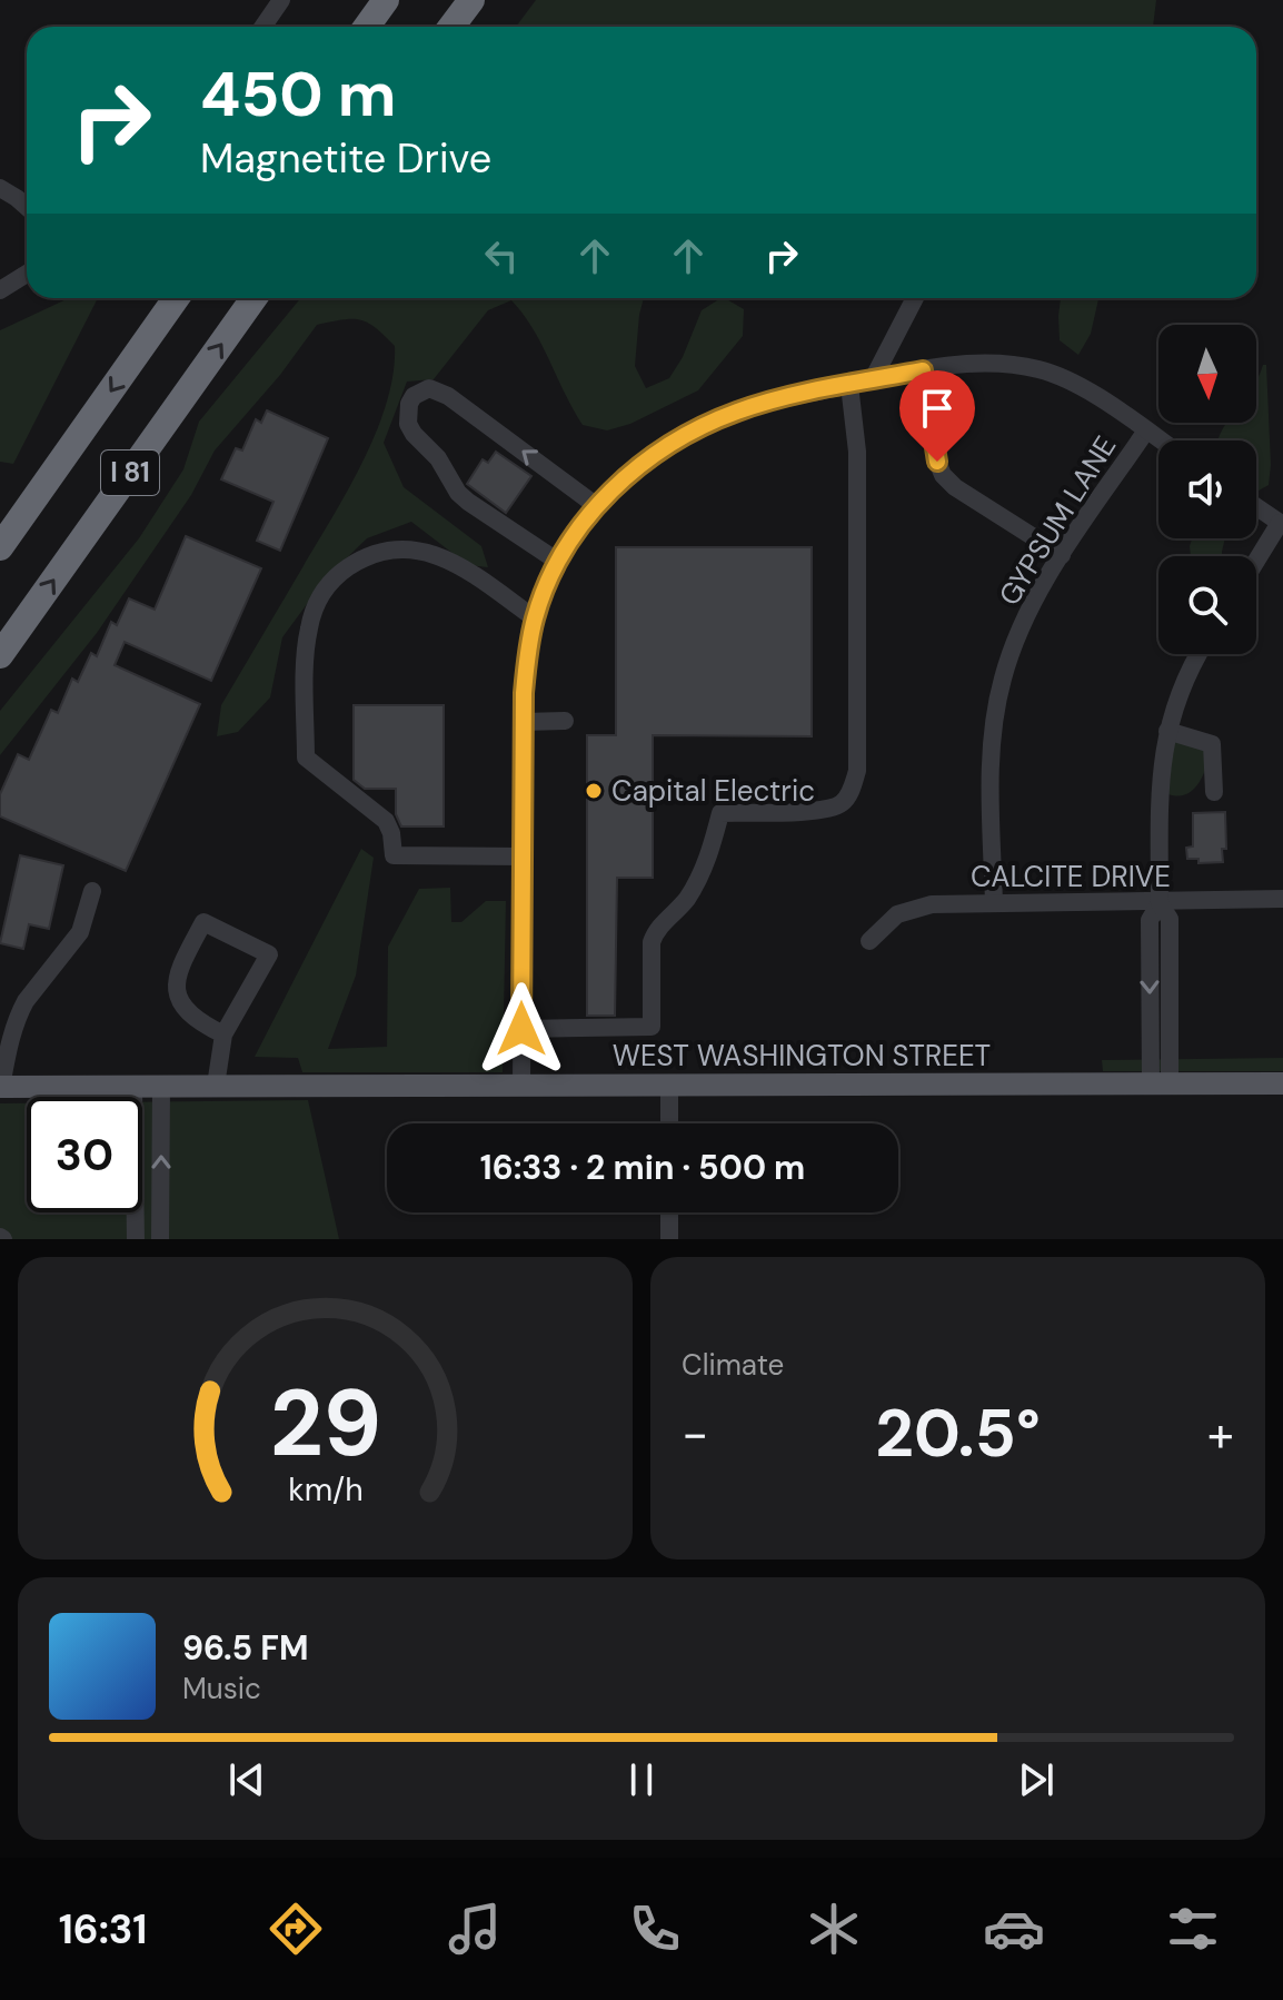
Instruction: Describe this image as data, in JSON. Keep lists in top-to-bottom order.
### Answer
{
  "streets": {
    "highway": ["I 81"],
    "main road": ["WEST WASHINGTON STREET"],
    "street": ["GYPSUM LANE", "CALCITE DRIVE"]
  },
  "crossings": [
    ["GYPSUM LANE", "CALCITE DRIVE"]
  ],
  "places": ["Capital Electric"],
  "north": "bottom",
  "page": {
    "turn": ["450 m", "Magnetite Drive"],
    "limit": "30",
    "trip": "16:33 · 2 min · 500 m",
    "tile": "Climate",
    "heat": ["−", "20.5°", "+"],
    "song": ["96.5 FM", "Music"],
    "tabs": "16:31",
    "gauge": ["29", "km/h"]
  }
}
